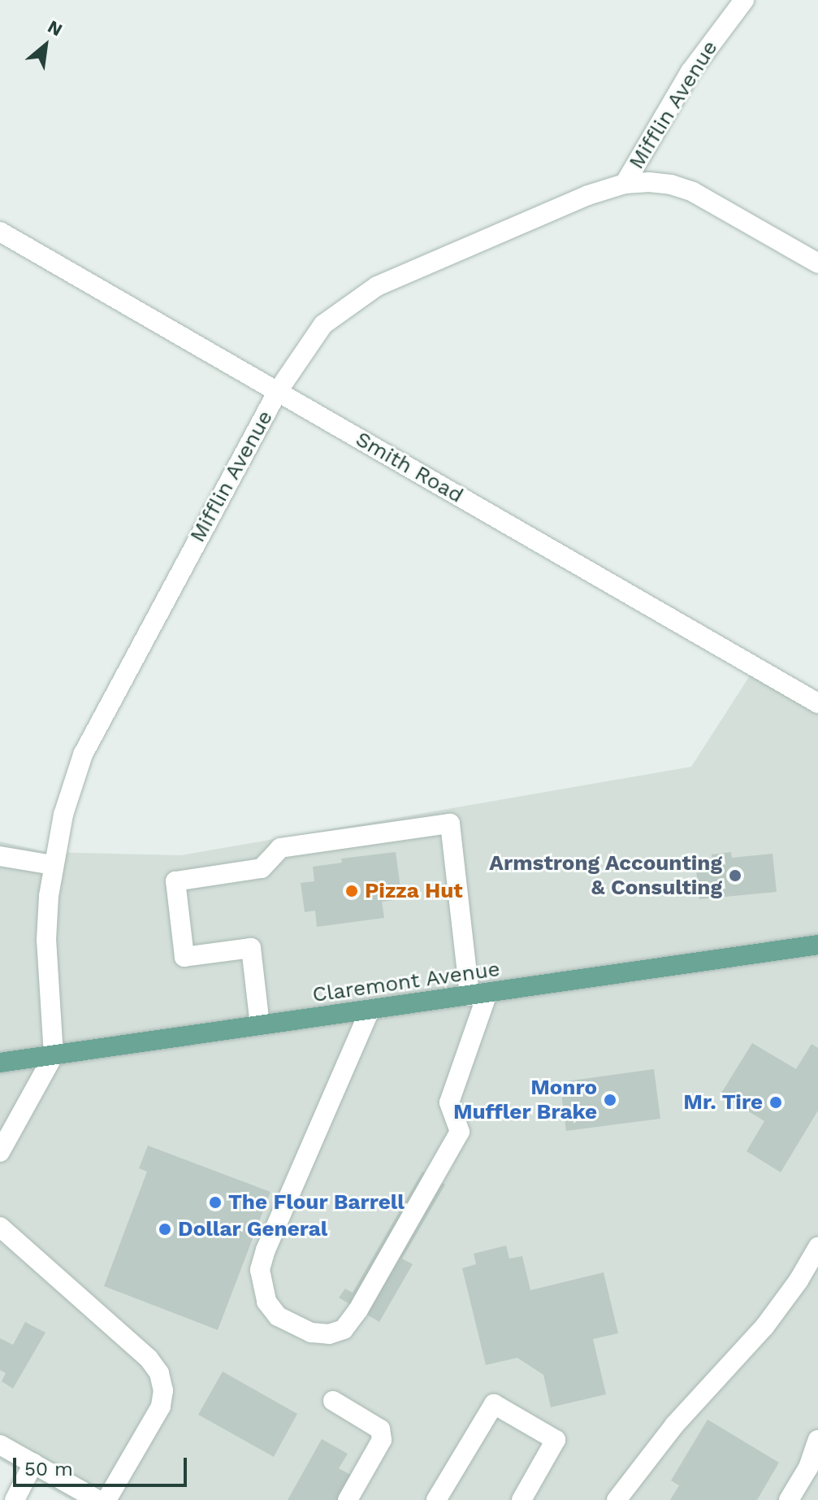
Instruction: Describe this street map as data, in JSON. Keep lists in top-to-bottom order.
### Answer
{
  "streets": {
    "main road": ["Claremont Avenue"],
    "street": ["Mifflin Avenue", "Smith Road"]
  },
  "crossings": [
    ["Mifflin Avenue", "Smith Road"],
    ["Mifflin Avenue", "Claremont Avenue"]
  ],
  "places": [
    "Armstrong Accounting & Consulting",
    "Pizza Hut",
    "Monro Muffler Brake",
    "Mr. Tire",
    "The Flour Barrell",
    "Dollar General"
  ],
  "scale_bar": "50 m",
  "north": "top right"
}
